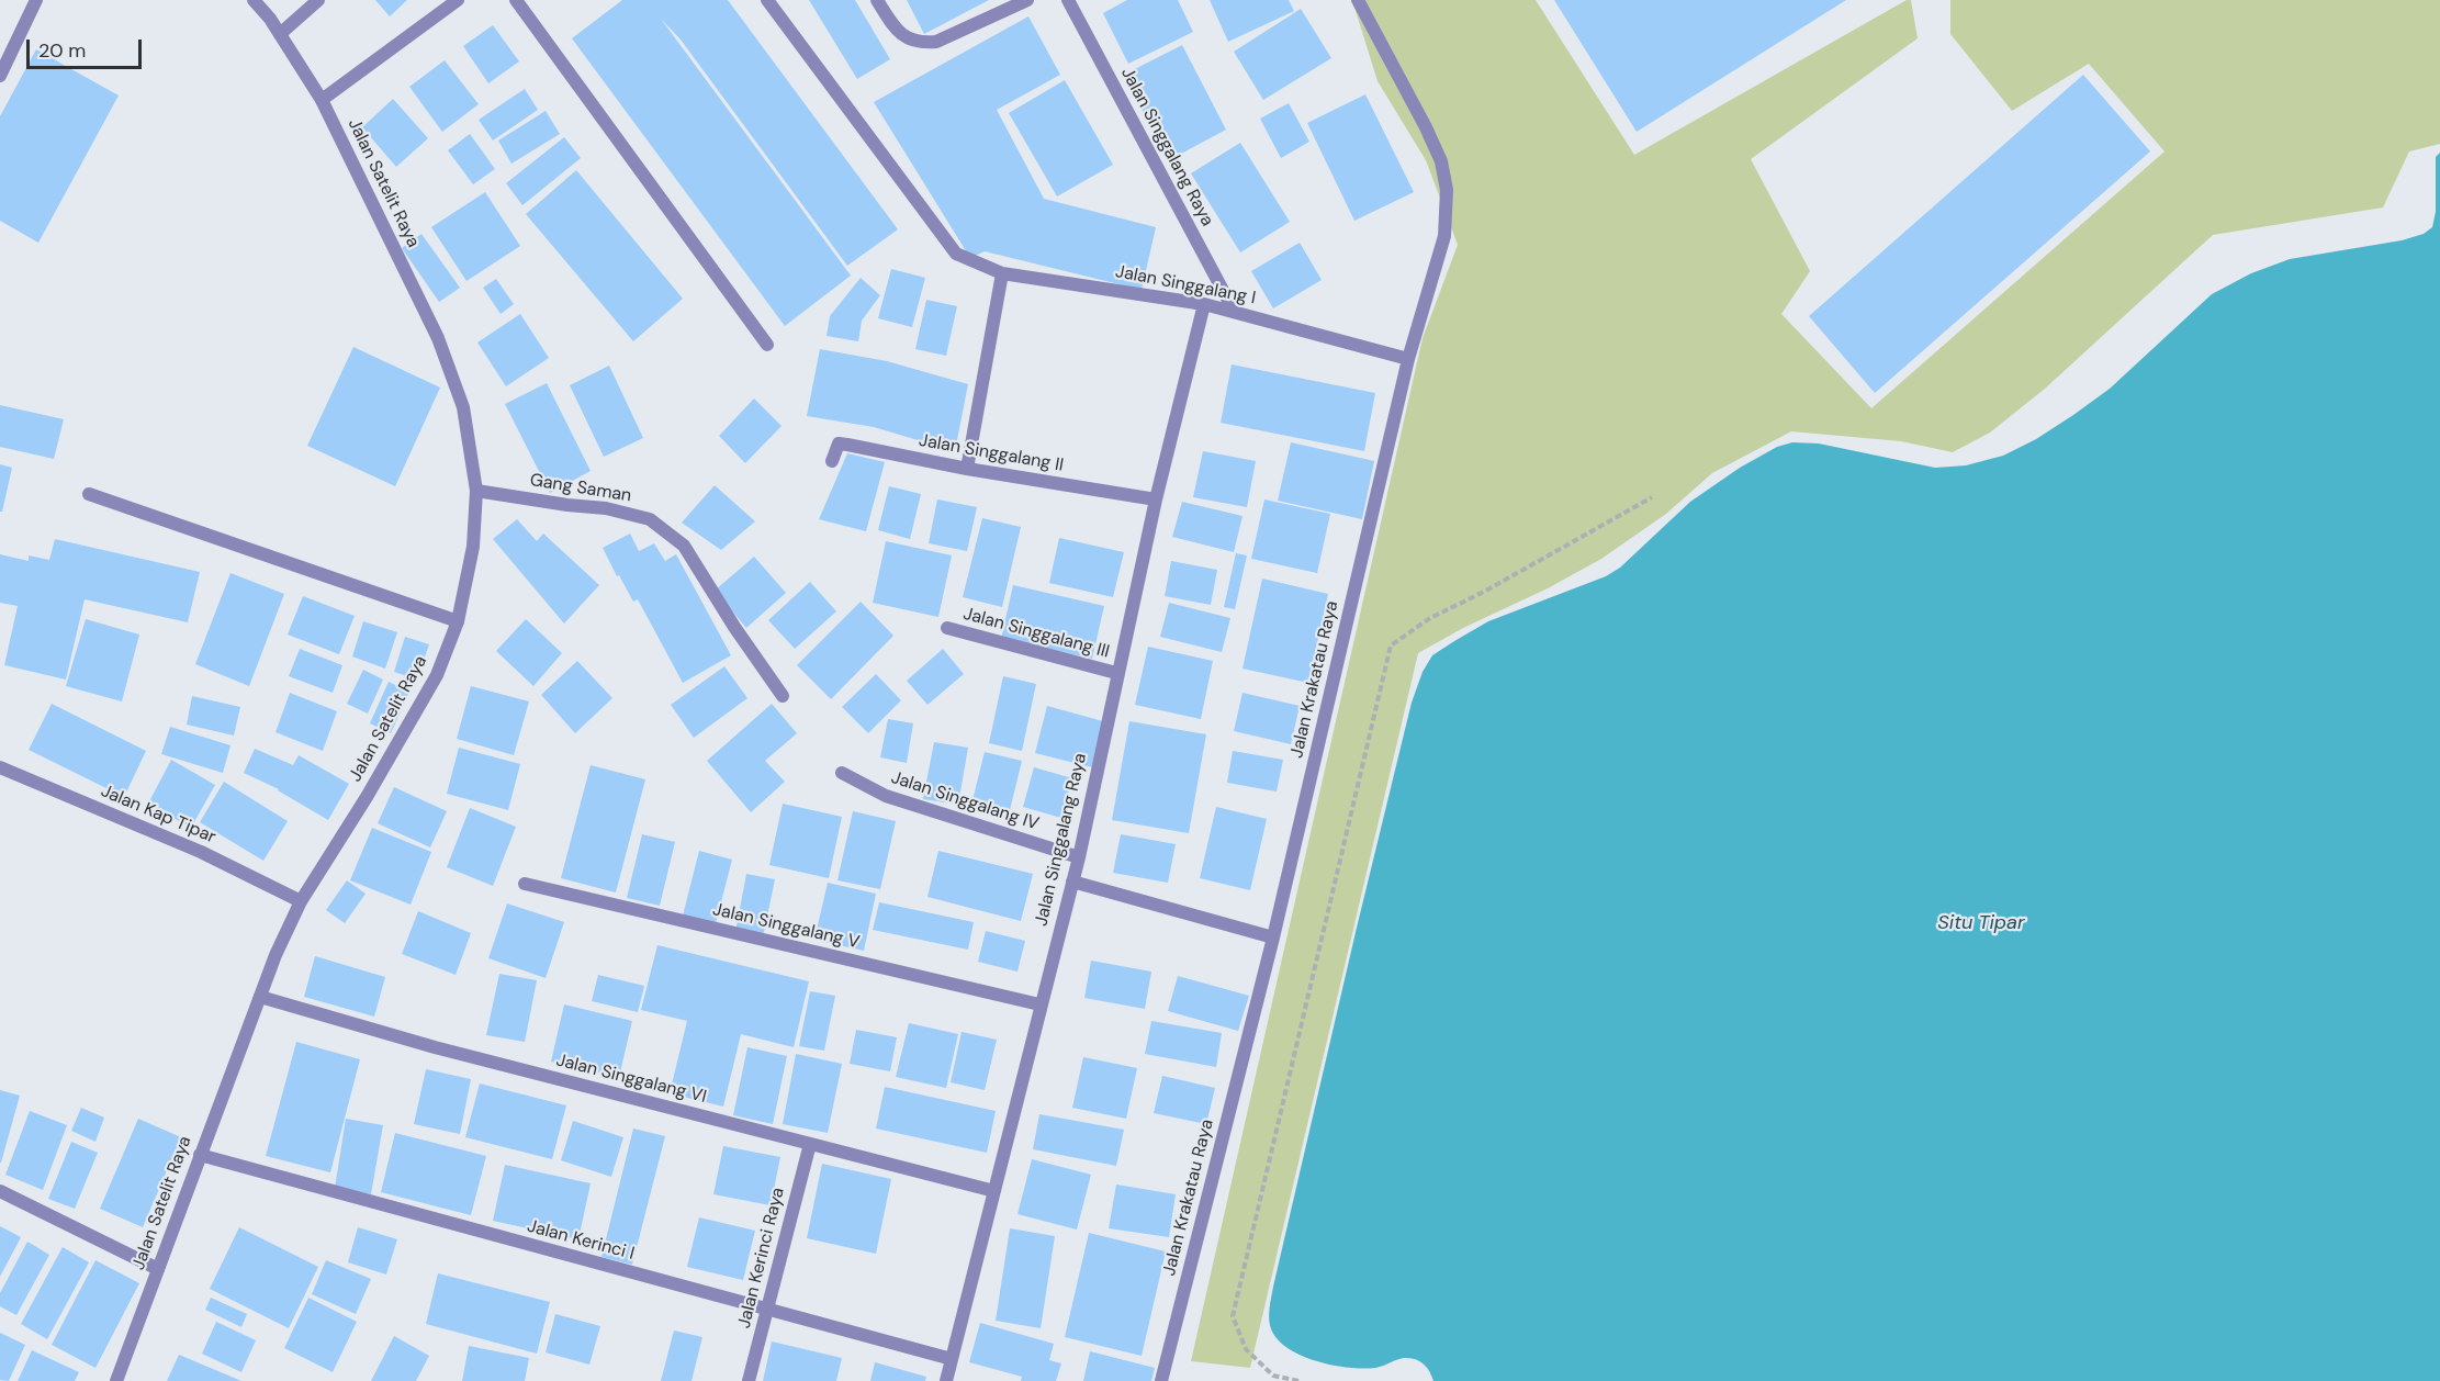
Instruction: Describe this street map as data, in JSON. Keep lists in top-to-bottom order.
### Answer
{
  "streets": {
    "street": [
      "Jalan Singgalang Raya",
      "Jalan Satelit Raya",
      "Jalan Singgalang I",
      "Jalan Singgalang II",
      "Gang Saman",
      "Jalan Singgalang III",
      "Jalan Krakatau Raya",
      "Jalan Singgalang IV",
      "Jalan Kap Tipar",
      "Jalan Singgalang V",
      "Jalan Singgalang VI",
      "Jalan Kerinci I",
      "Jalan Kerinci Raya"
    ]
  },
  "crossings": [
    ["Jalan Singgalang Raya", "Jalan Singgalang I"],
    ["Jalan Singgalang Raya", "Jalan Singgalang II"],
    ["Jalan Singgalang Raya", "Jalan Singgalang III"],
    ["Jalan Singgalang Raya", "Jalan Singgalang IV"],
    ["Jalan Singgalang Raya", "Jalan Singgalang V"],
    ["Jalan Singgalang Raya", "Jalan Singgalang VI"],
    ["Jalan Singgalang Raya", "Jalan Kerinci I"],
    ["Jalan Satelit Raya", "Gang Saman"],
    ["Jalan Satelit Raya", "Jalan Kap Tipar"],
    ["Jalan Satelit Raya", "Jalan Singgalang VI"],
    ["Jalan Satelit Raya", "Jalan Kerinci I"],
    ["Jalan Singgalang I", "Jalan Krakatau Raya"],
    ["Jalan Singgalang VI", "Jalan Kerinci Raya"],
    ["Jalan Kerinci I", "Jalan Kerinci Raya"]
  ],
  "water": ["Situ Tipar"],
  "scale_bar": "20 m"
}
